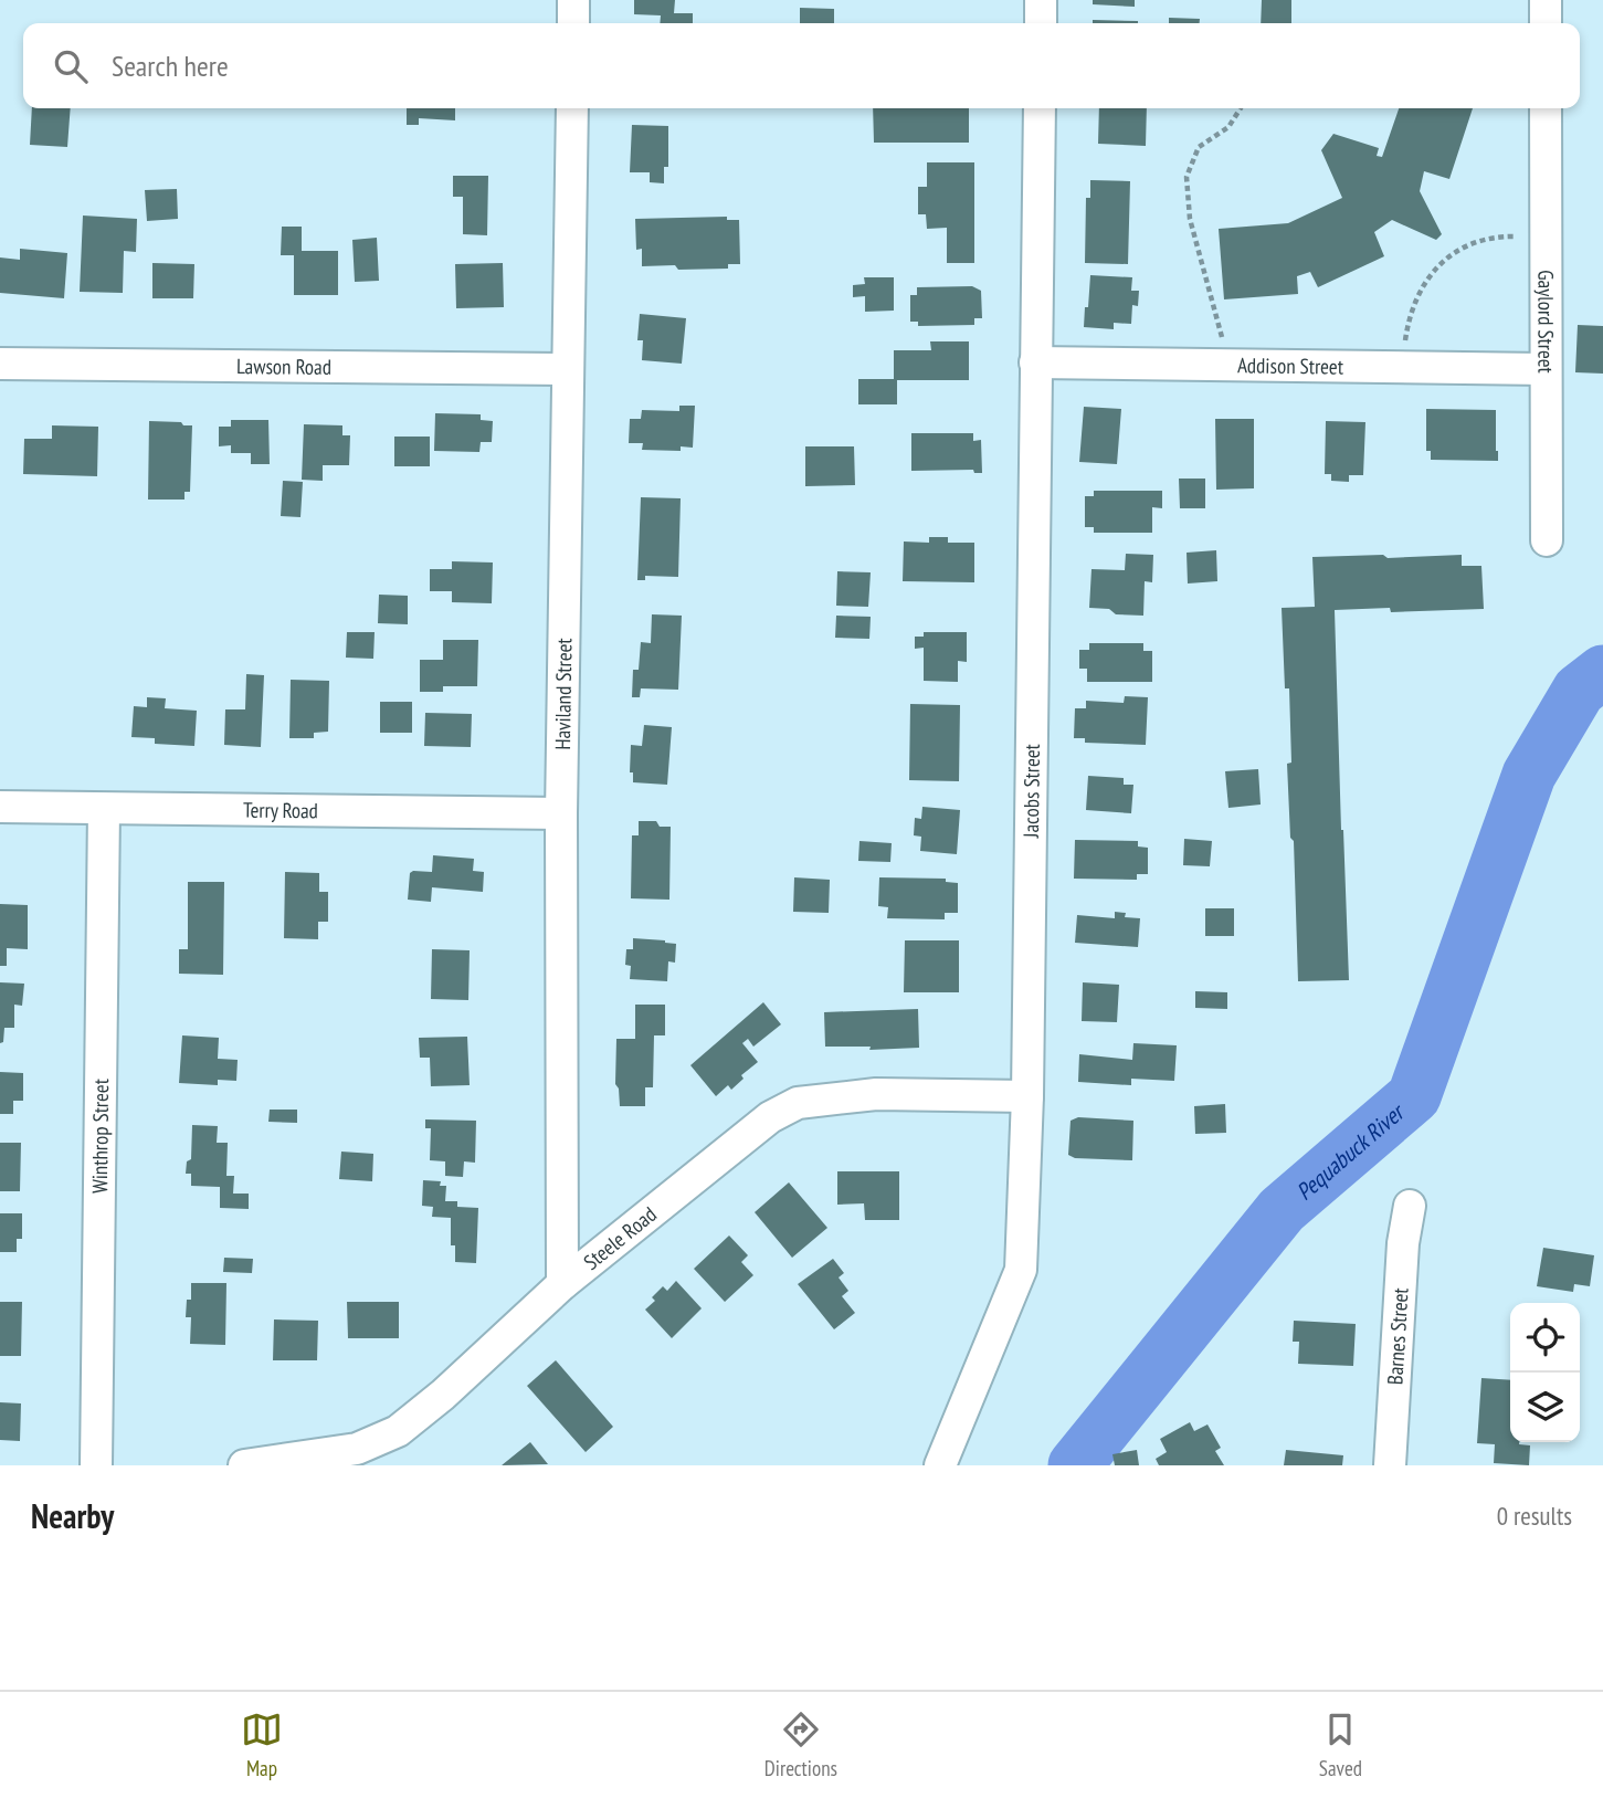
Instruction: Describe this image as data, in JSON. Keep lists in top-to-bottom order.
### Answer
{
  "streets": {
    "street": [
      "Gaylord Street",
      "Addison Street",
      "Lawson Road",
      "Haviland Street",
      "Jacobs Street",
      "Terry Road",
      "Winthrop Street",
      "Steele Road",
      "Barnes Street"
    ]
  },
  "crossings": [
    ["Gaylord Street", "Addison Street"],
    ["Addison Street", "Jacobs Street"],
    ["Lawson Road", "Haviland Street"],
    ["Haviland Street", "Terry Road"],
    ["Haviland Street", "Steele Road"],
    ["Jacobs Street", "Steele Road"],
    ["Terry Road", "Winthrop Street"]
  ],
  "water": ["Pequabuck River"],
  "page": {
    "search": "Search here",
    "heading": ["Nearby", "0 results"],
    "nav": ["Map", "Directions", "Saved"]
  }
}
